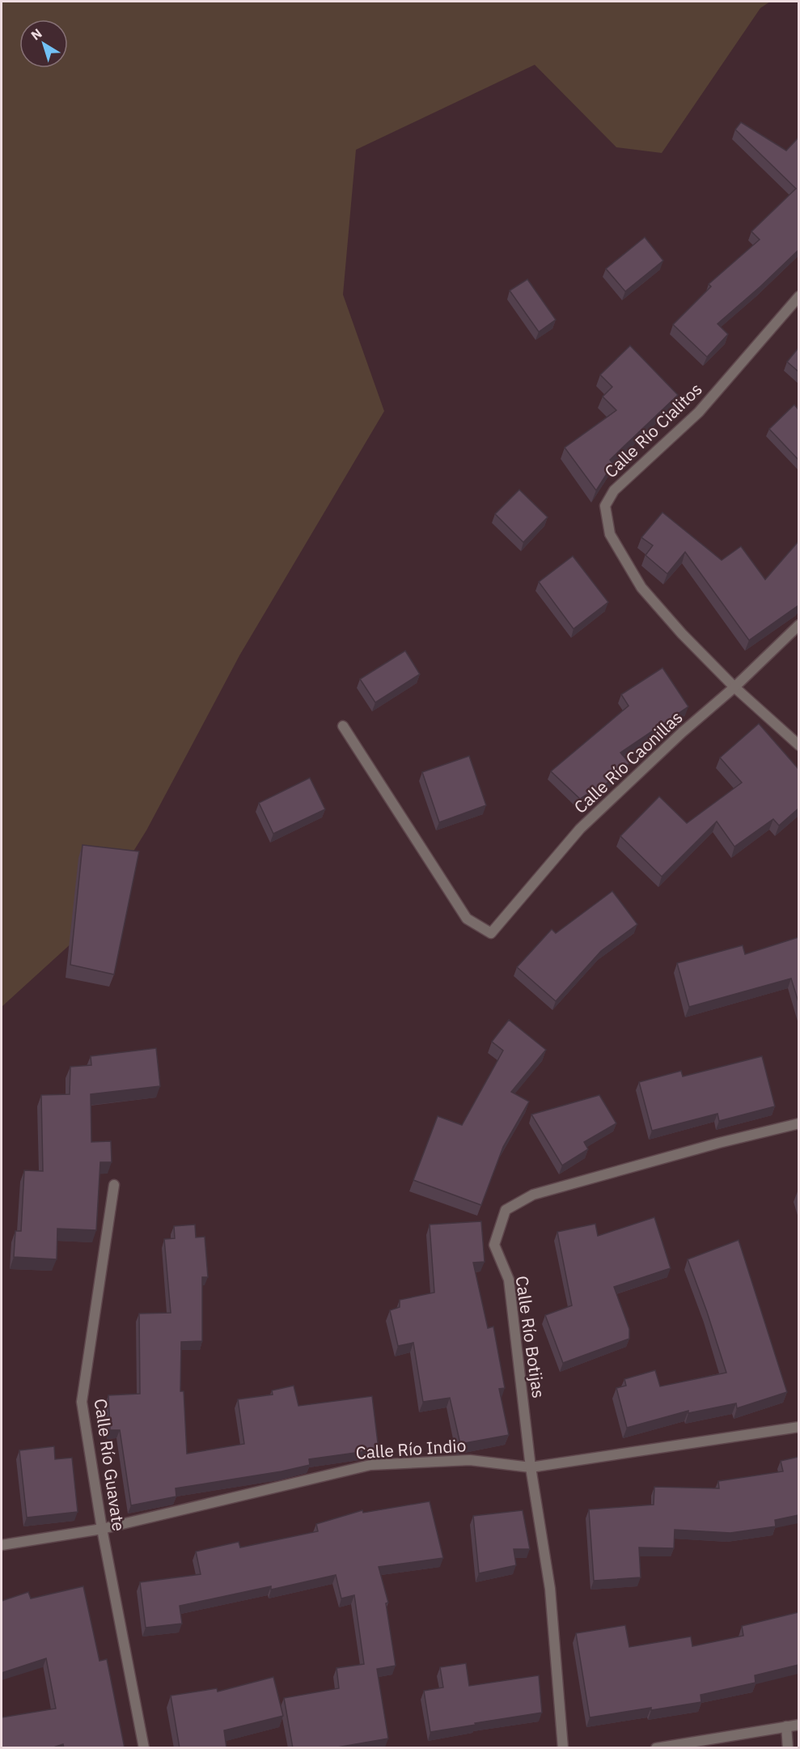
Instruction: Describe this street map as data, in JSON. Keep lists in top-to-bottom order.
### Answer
{
  "streets": {
    "street": [
      "Calle Río Cialitos",
      "Calle Río Caonillas",
      "Calle Río Botijas",
      "Calle Río Indio",
      "Calle Río Guavate"
    ]
  },
  "crossings": [
    ["Calle Río Cialitos", "Calle Río Caonillas"],
    ["Calle Río Botijas", "Calle Río Indio"],
    ["Calle Río Indio", "Calle Río Guavate"]
  ],
  "north": "top left"
}
